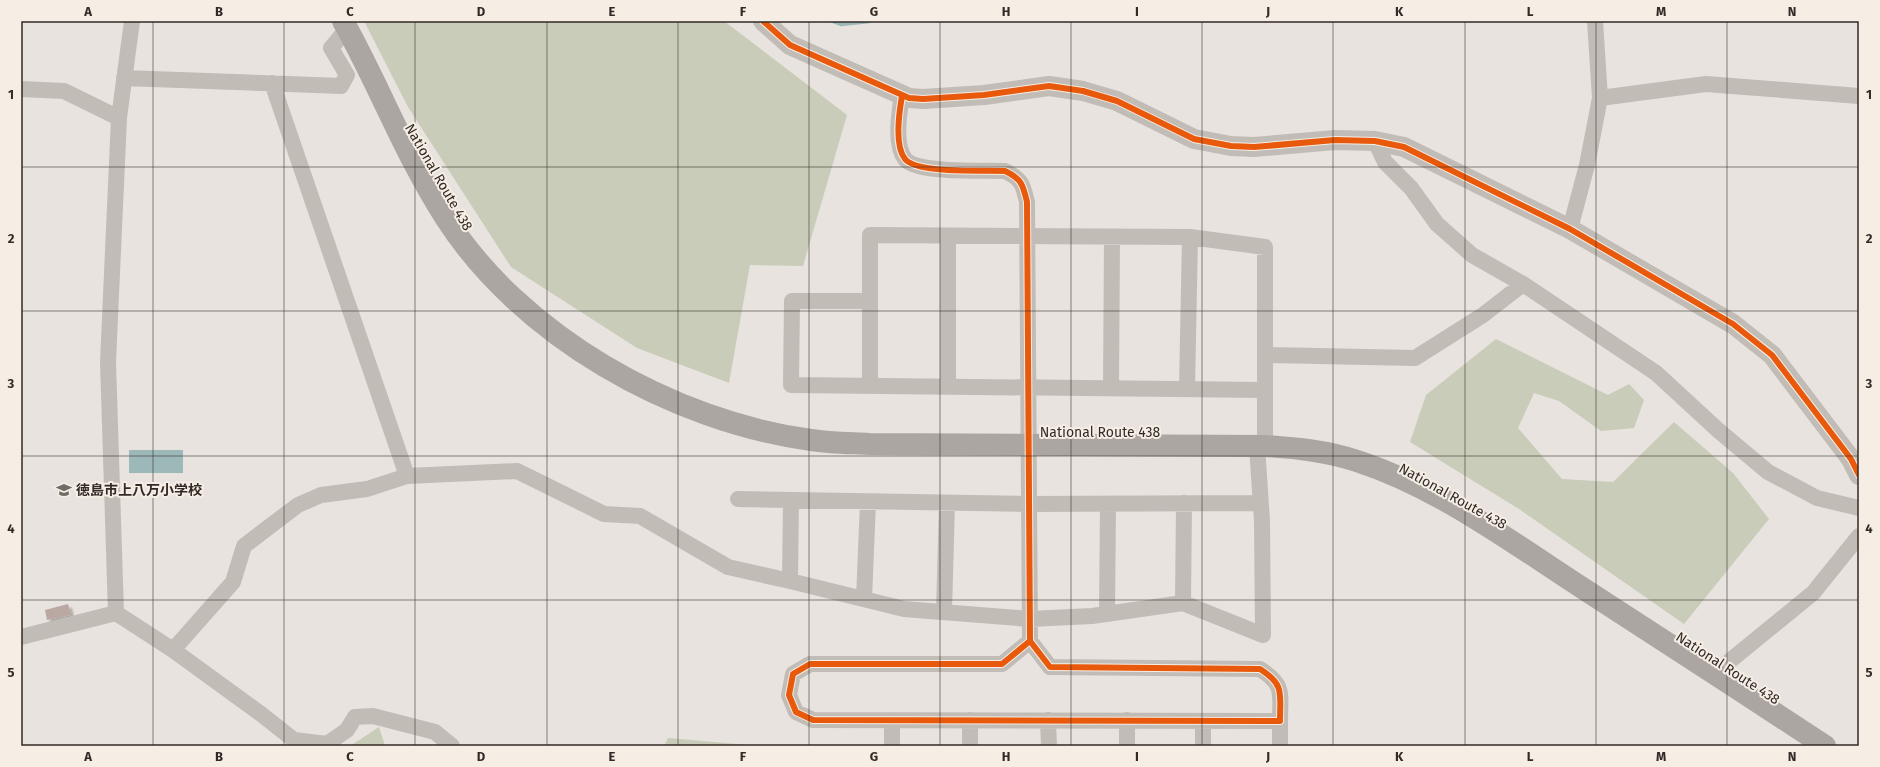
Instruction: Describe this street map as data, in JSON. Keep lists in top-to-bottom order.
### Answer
{
  "streets": {
    "highway": ["National Route 438"]
  },
  "places": {
    "school or university": ["徳島市上八万小学校"]
  },
  "grid": {
    "columns": [
      "A",
      "B",
      "C",
      "D",
      "E",
      "F",
      "G",
      "H",
      "I",
      "J",
      "K",
      "L",
      "M",
      "N"
    ],
    "rows": [
      "1",
      "2",
      "3",
      "4",
      "5"
    ]
  }
}
